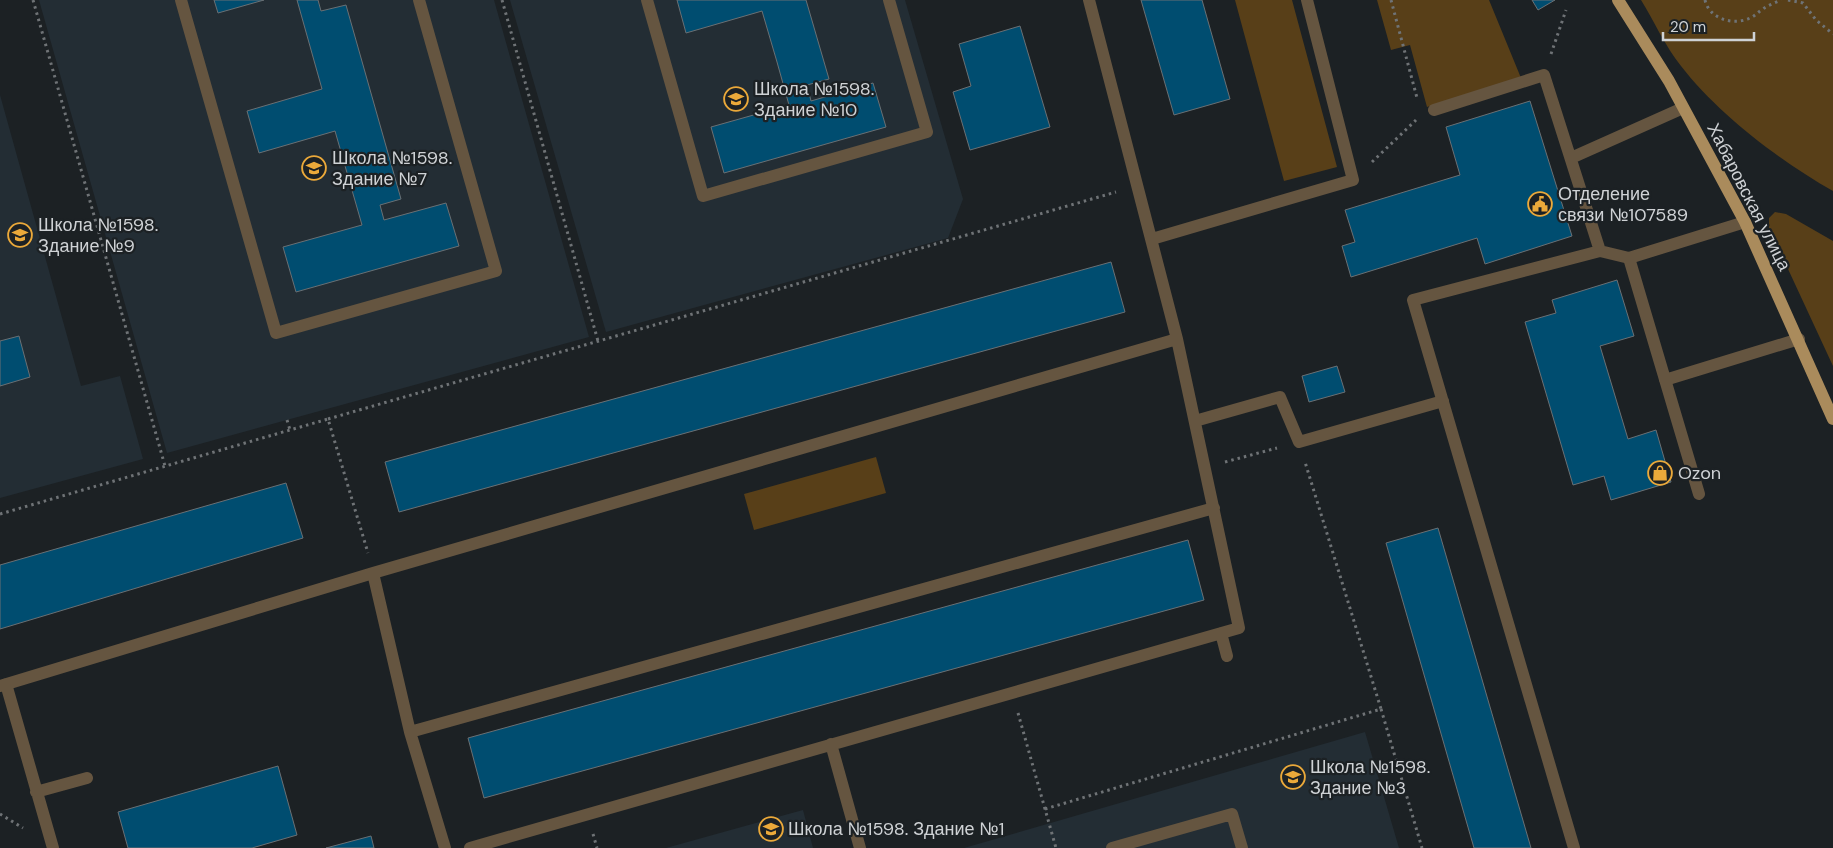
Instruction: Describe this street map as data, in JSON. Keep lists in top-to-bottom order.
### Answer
{
  "streets": {
    "main road": ["Хабаровская улица"]
  },
  "places": {
    "school or university": [
      "Школа №1598. Здание №10",
      "Школа №1598. Здание №7",
      "Школа №1598. Здание №9",
      "Школа №1598. Здание №3",
      "Школа №1598. Здание №1"
    ],
    "public building": ["Отделение связи №107589"],
    "shop": ["Ozon"]
  },
  "scale_bar": "20 m"
}
